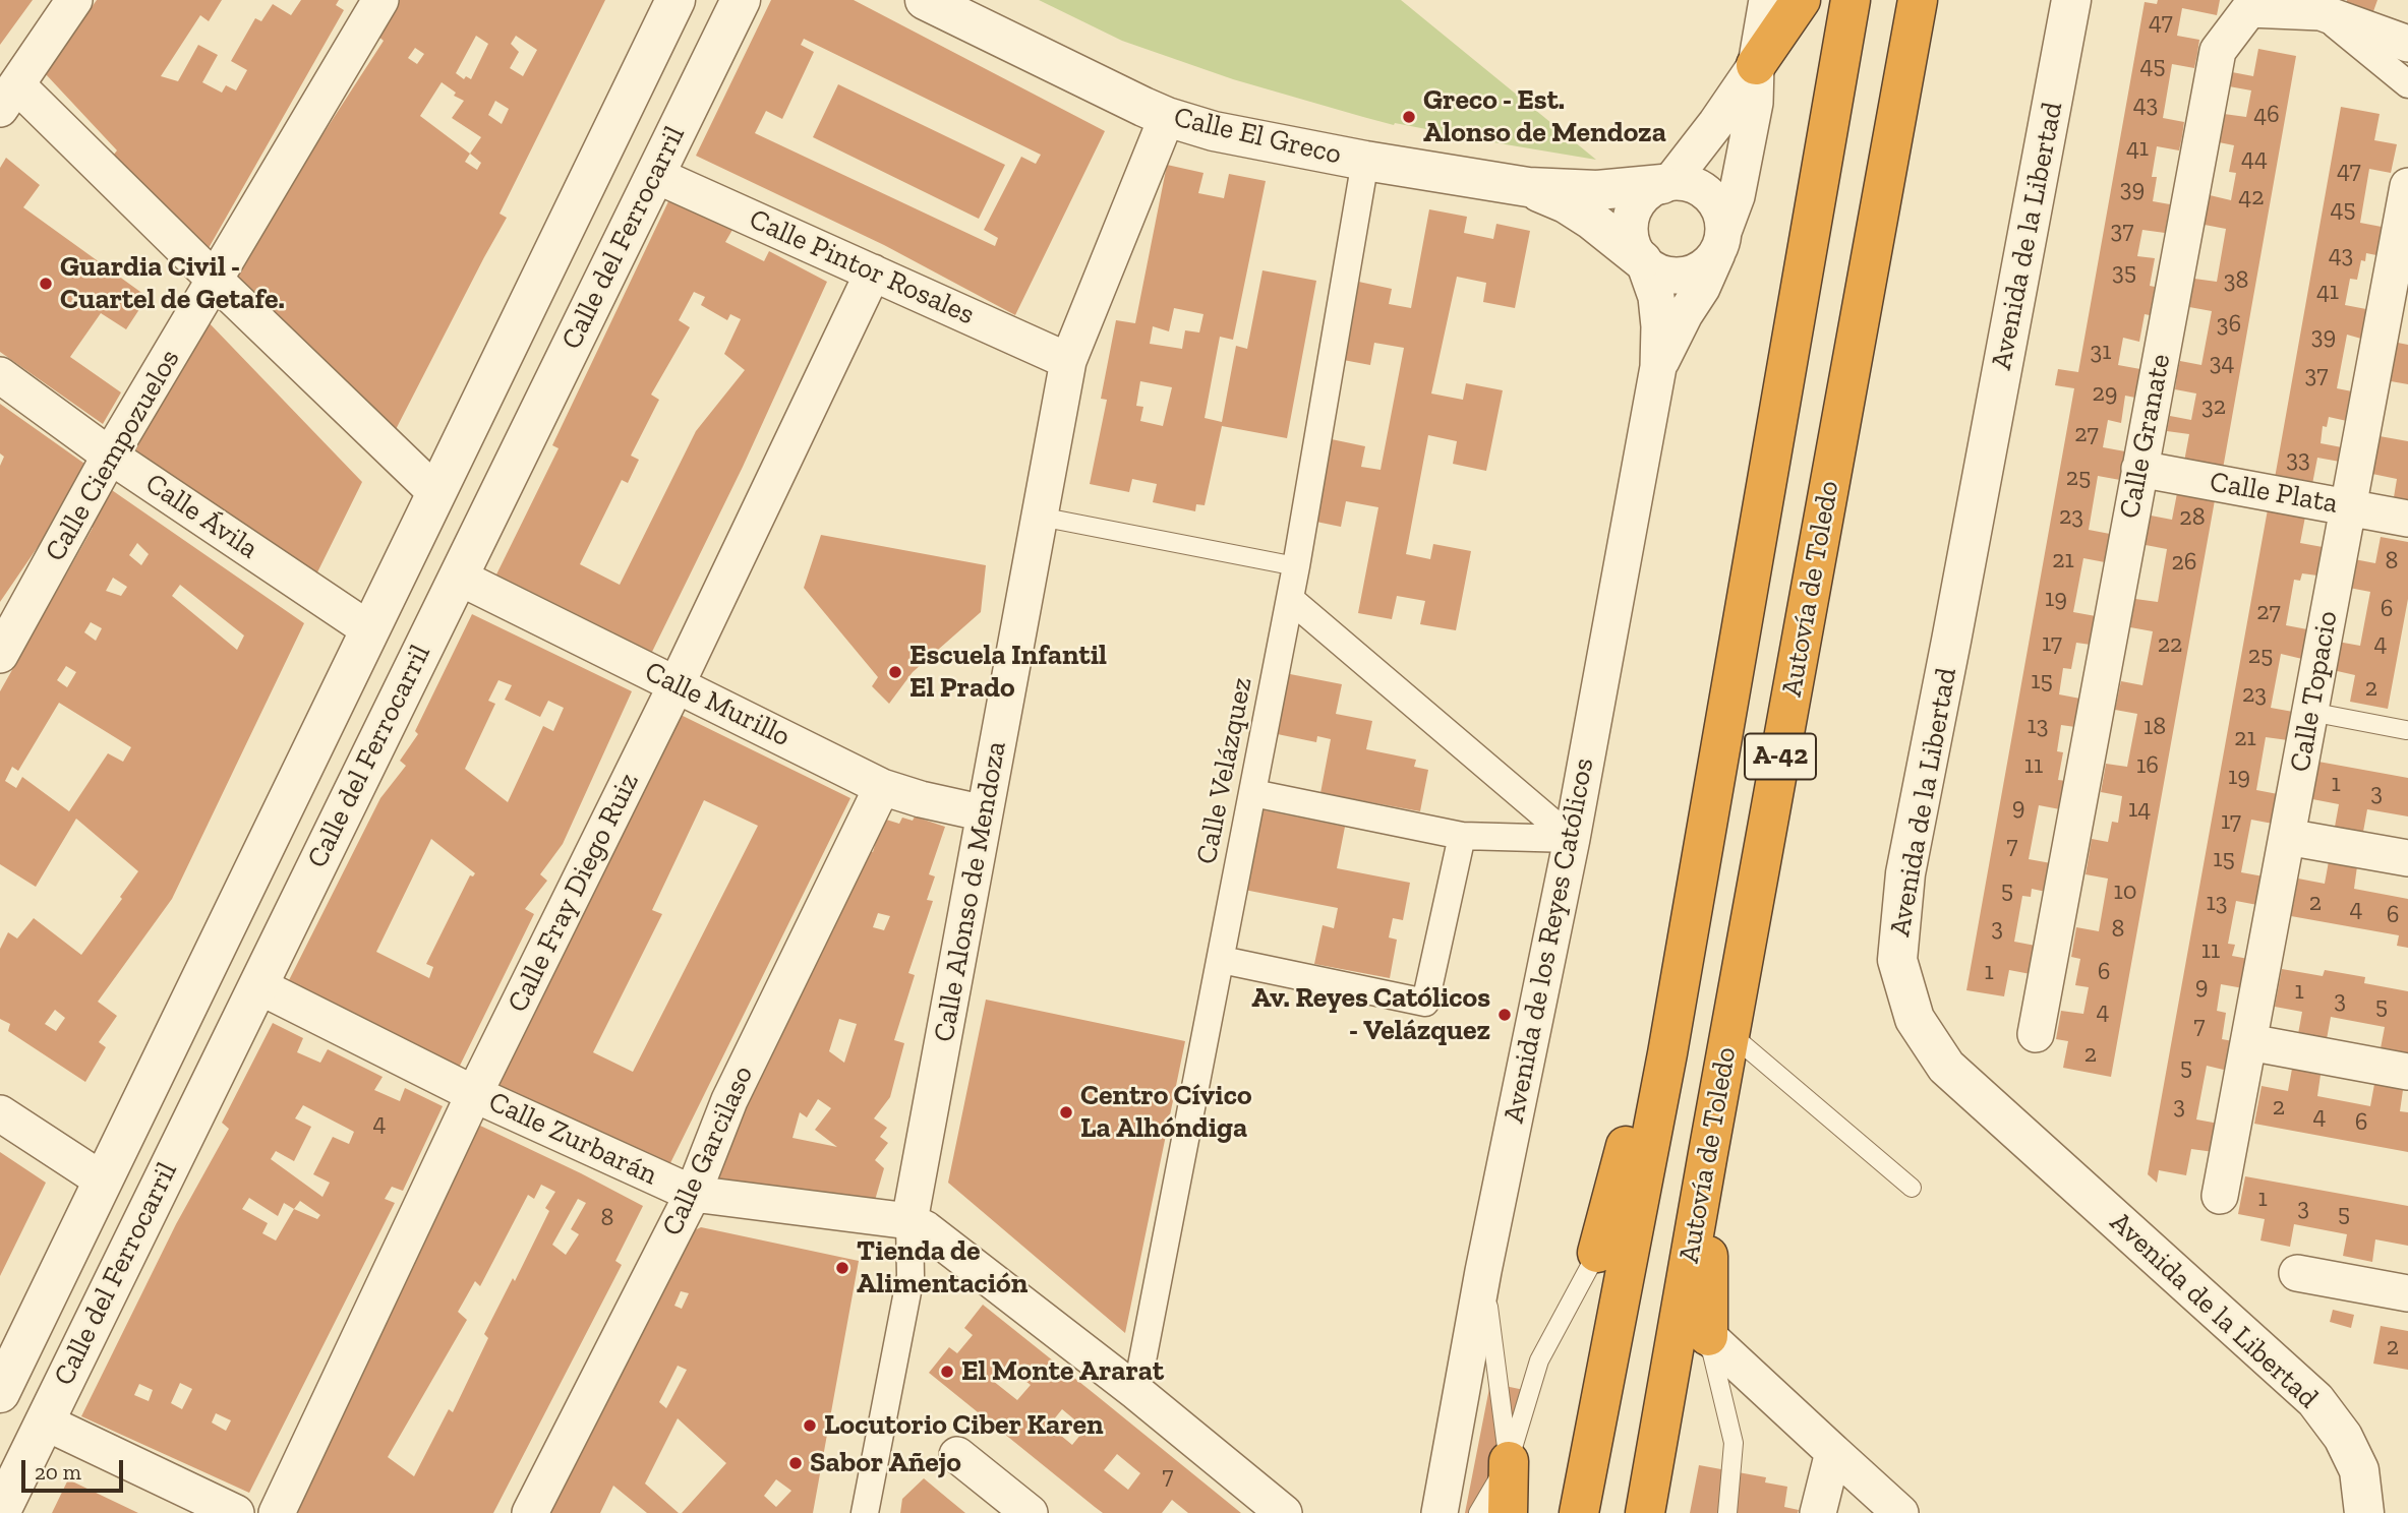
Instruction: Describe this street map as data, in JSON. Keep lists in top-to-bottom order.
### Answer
{
  "streets": {
    "highway": ["Autovía de Toledo", "A-42"],
    "street": [
      "Calle El Greco",
      "Avenida de la Libertad",
      "Calle del Ferrocarril",
      "Calle Pintor Rosales",
      "Calle Granate",
      "Calle Ciempozuelos",
      "Calle Plata",
      "Calle Ávila",
      "Calle Topacio",
      "Calle Murillo",
      "Calle Velázquez",
      "Calle Alonso de Mendoza",
      "Calle Fray Diego Ruiz",
      "Avenida de los Reyes Católicos",
      "Calle Zurbarán",
      "Calle Garcilaso"
    ]
  },
  "crossings": [
    ["Calle El Greco", "Calle Velázquez"],
    ["Calle El Greco", "Calle Alonso de Mendoza"],
    ["Calle del Ferrocarril", "Calle Pintor Rosales"],
    ["Calle del Ferrocarril", "Calle Ávila"],
    ["Calle del Ferrocarril", "Calle Murillo"],
    ["Calle del Ferrocarril", "Calle Zurbarán"],
    ["Calle Pintor Rosales", "Calle Alonso de Mendoza"],
    ["Calle Pintor Rosales", "Calle Fray Diego Ruiz"],
    ["Calle Granate", "Calle Plata"],
    ["Calle Ciempozuelos", "Calle Ávila"],
    ["Calle Plata", "Calle Topacio"],
    ["Calle Murillo", "Calle Alonso de Mendoza"],
    ["Calle Murillo", "Calle Fray Diego Ruiz"],
    ["Calle Murillo", "Calle Garcilaso"],
    ["Calle Alonso de Mendoza", "Calle Zurbarán"],
    ["Calle Fray Diego Ruiz", "Calle Zurbarán"],
    ["Calle Zurbarán", "Calle Garcilaso"]
  ],
  "places": [
    "Greco - Est. Alonso de Mendoza",
    "Guardia Civil - Cuartel de Getafe.",
    "Escuela Infantil El Prado",
    "Av. Reyes Católicos - Velázquez",
    "Centro Cívico La Alhóndiga",
    "Tienda de Alimentación",
    "El Monte Ararat",
    "Locutorio Ciber Karen",
    "Sabor Añejo"
  ],
  "house_numbers": [
    "47",
    "45",
    "43",
    "46",
    "41",
    "44",
    "47",
    "39",
    "42",
    "45",
    "37",
    "43",
    "35",
    "38",
    "41",
    "36",
    "39",
    "31",
    "34",
    "37",
    "29",
    "32",
    "27",
    "33",
    "25",
    "23",
    "28",
    "21",
    "8",
    "26",
    "19",
    "6",
    "27",
    "17",
    "4",
    "22",
    "25",
    "15",
    "2",
    "23",
    "13",
    "18",
    "21",
    "11",
    "16",
    "19",
    "1",
    "3",
    "9",
    "14",
    "17",
    "7",
    "15",
    "5",
    "10",
    "13",
    "2",
    "4",
    "6",
    "3",
    "8",
    "11",
    "1",
    "6",
    "9",
    "1",
    "3",
    "5",
    "4",
    "7",
    "2",
    "5",
    "3",
    "2",
    "4",
    "6",
    "4",
    "1",
    "3",
    "5",
    "8",
    "2",
    "7"
  ],
  "scale_bar": "20 m"
}
